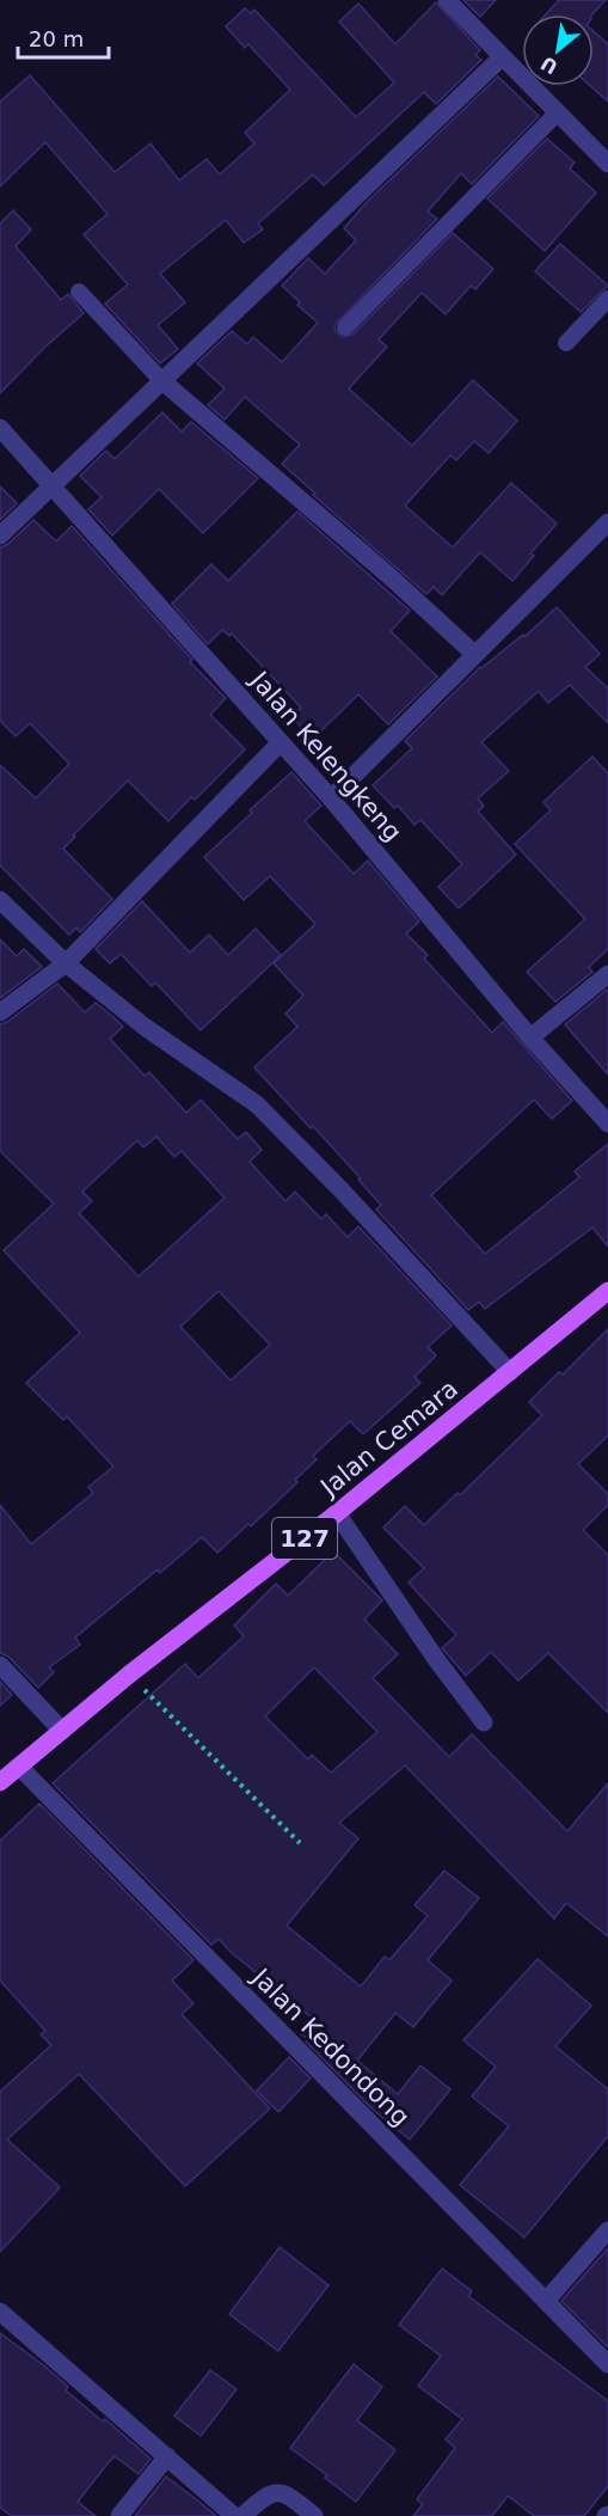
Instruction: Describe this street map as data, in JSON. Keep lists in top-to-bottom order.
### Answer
{
  "streets": {
    "main road": ["Jalan Cemara", "127"],
    "street": ["Jalan Kelengkeng", "Jalan Kedondong"]
  },
  "crossings": [
    ["Jalan Cemara", "Jalan Kedondong"]
  ],
  "scale_bar": "20 m",
  "north": "bottom left"
}
